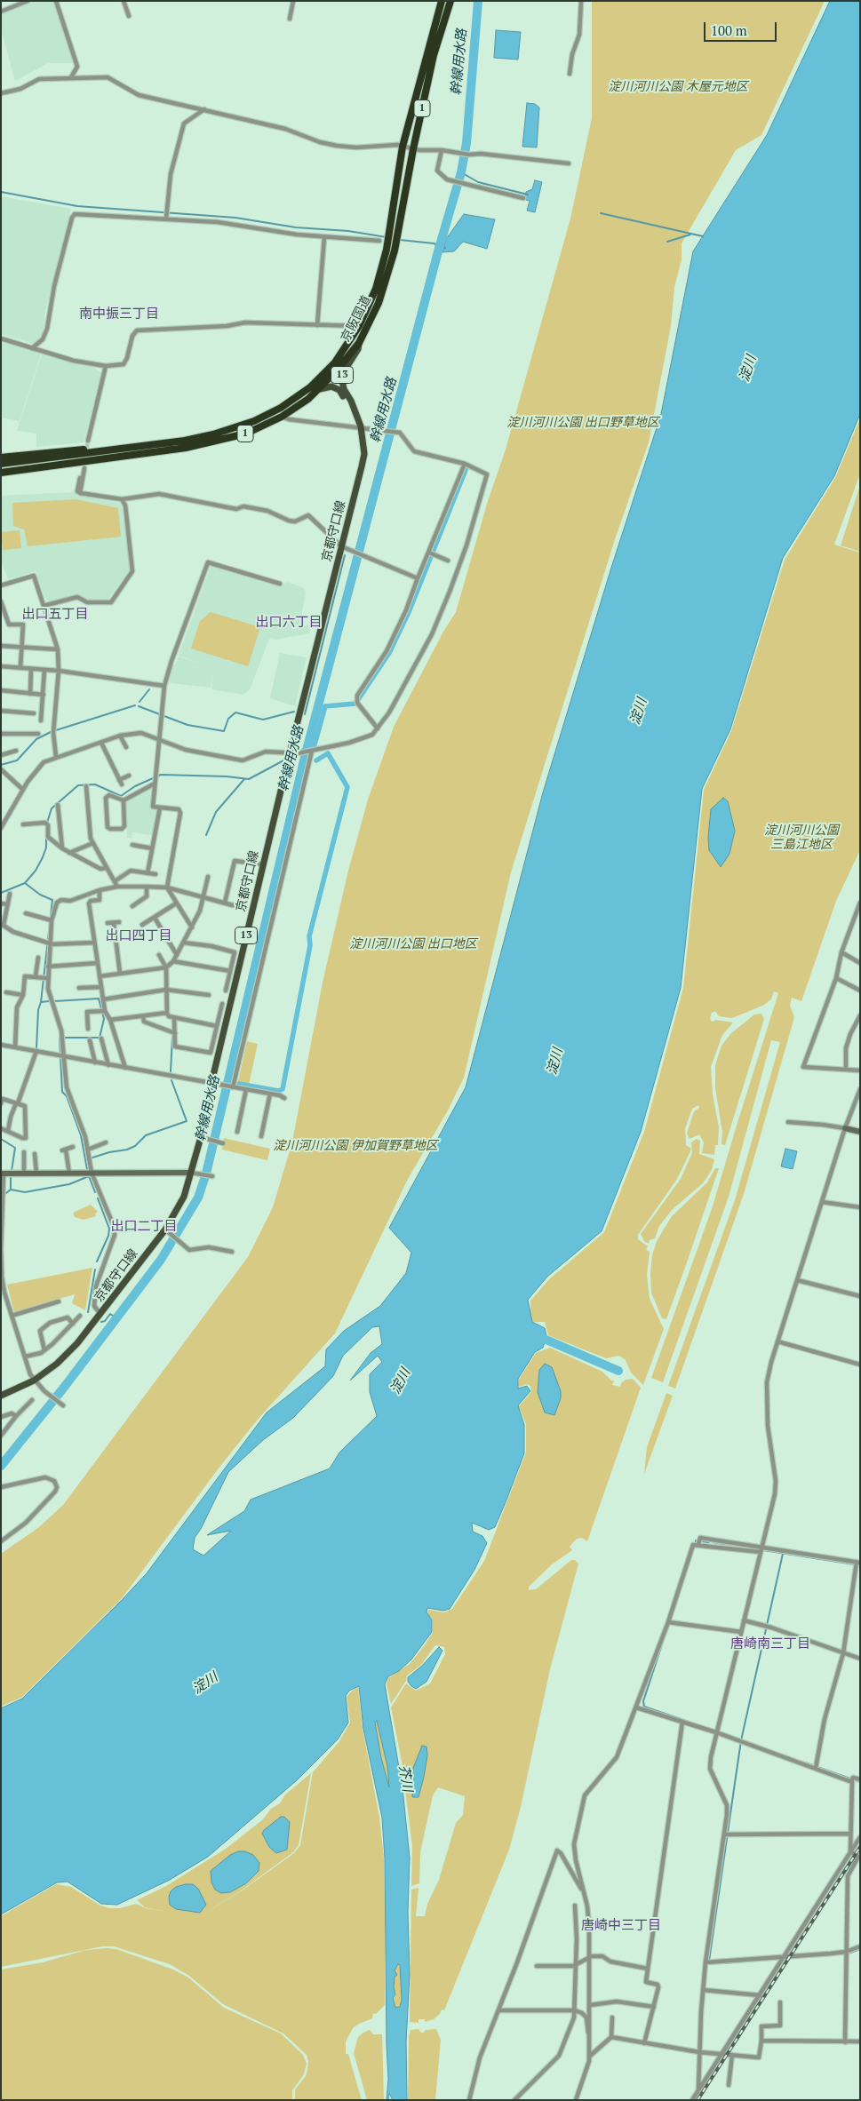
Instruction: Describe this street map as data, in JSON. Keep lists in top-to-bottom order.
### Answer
{
  "streets": {
    "highway": ["1", "京阪国道"],
    "main road": ["13", "京都守口線"]
  },
  "crossings": [
    ["京阪国道", "京都守口線"]
  ],
  "districts": [
    "南中振三丁目",
    "出口五丁目",
    "出口六丁目",
    "出口四丁目",
    "出口二丁目",
    "唐崎南三丁目",
    "唐崎中三丁目"
  ],
  "water": ["幹線用水路", "淀川", "芥川"],
  "parks": [
    "淀川河川公園 木屋元地区",
    "淀川河川公園 出口野草地区",
    "淀川河川公園 三島江地区",
    "淀川河川公園 出口地区",
    "淀川河川公園 伊加賀野草地区"
  ],
  "scale_bar": "100 m"
}
